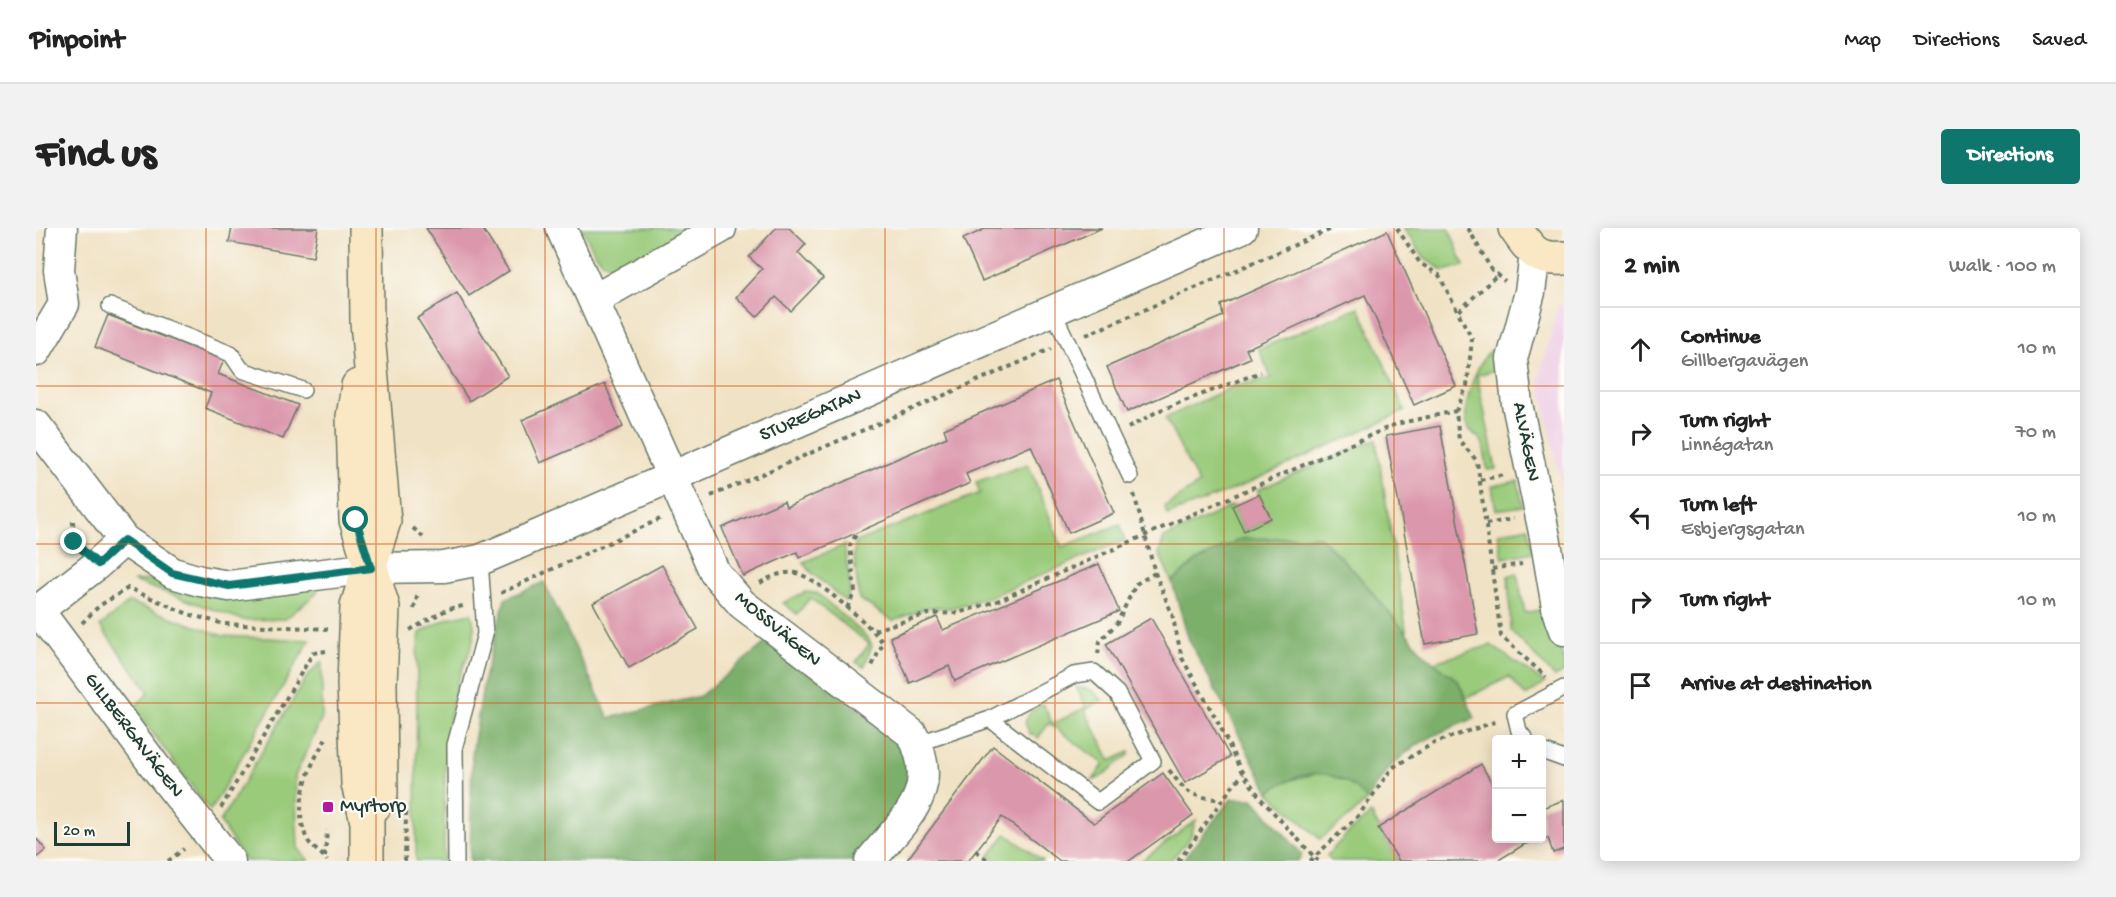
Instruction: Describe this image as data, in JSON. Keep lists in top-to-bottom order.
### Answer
{
  "streets": {
    "street": [
      "STUREGATAN",
      "ALVÄGEN",
      "MOSSVÄGEN",
      "GILLBERGAVÄGEN"
    ]
  },
  "crossings": [
    ["STUREGATAN", "MOSSVÄGEN"]
  ],
  "places": {
    "transit": ["Myrtorp"]
  },
  "scale_bar": "20 m",
  "page": {
    "header": "Pinpoint",
    "nav": ["Map", "Directions", "Saved"],
    "buttons": "Directions",
    "title": "Find us",
    "heading": ["2 min", "Walk · 100 m"],
    "list": [
      ["Continue", "Gillbergavägen", "10 m"],
      ["Turn right", "Linnégatan", "70 m"],
      ["Turn left", "Esbjergsgatan", "10 m"],
      ["Turn right", "10 m"],
      "Arrive at destination"
    ],
    "map_buttons": ["+", "−"],
    "scale": "20 m"
  }
}
